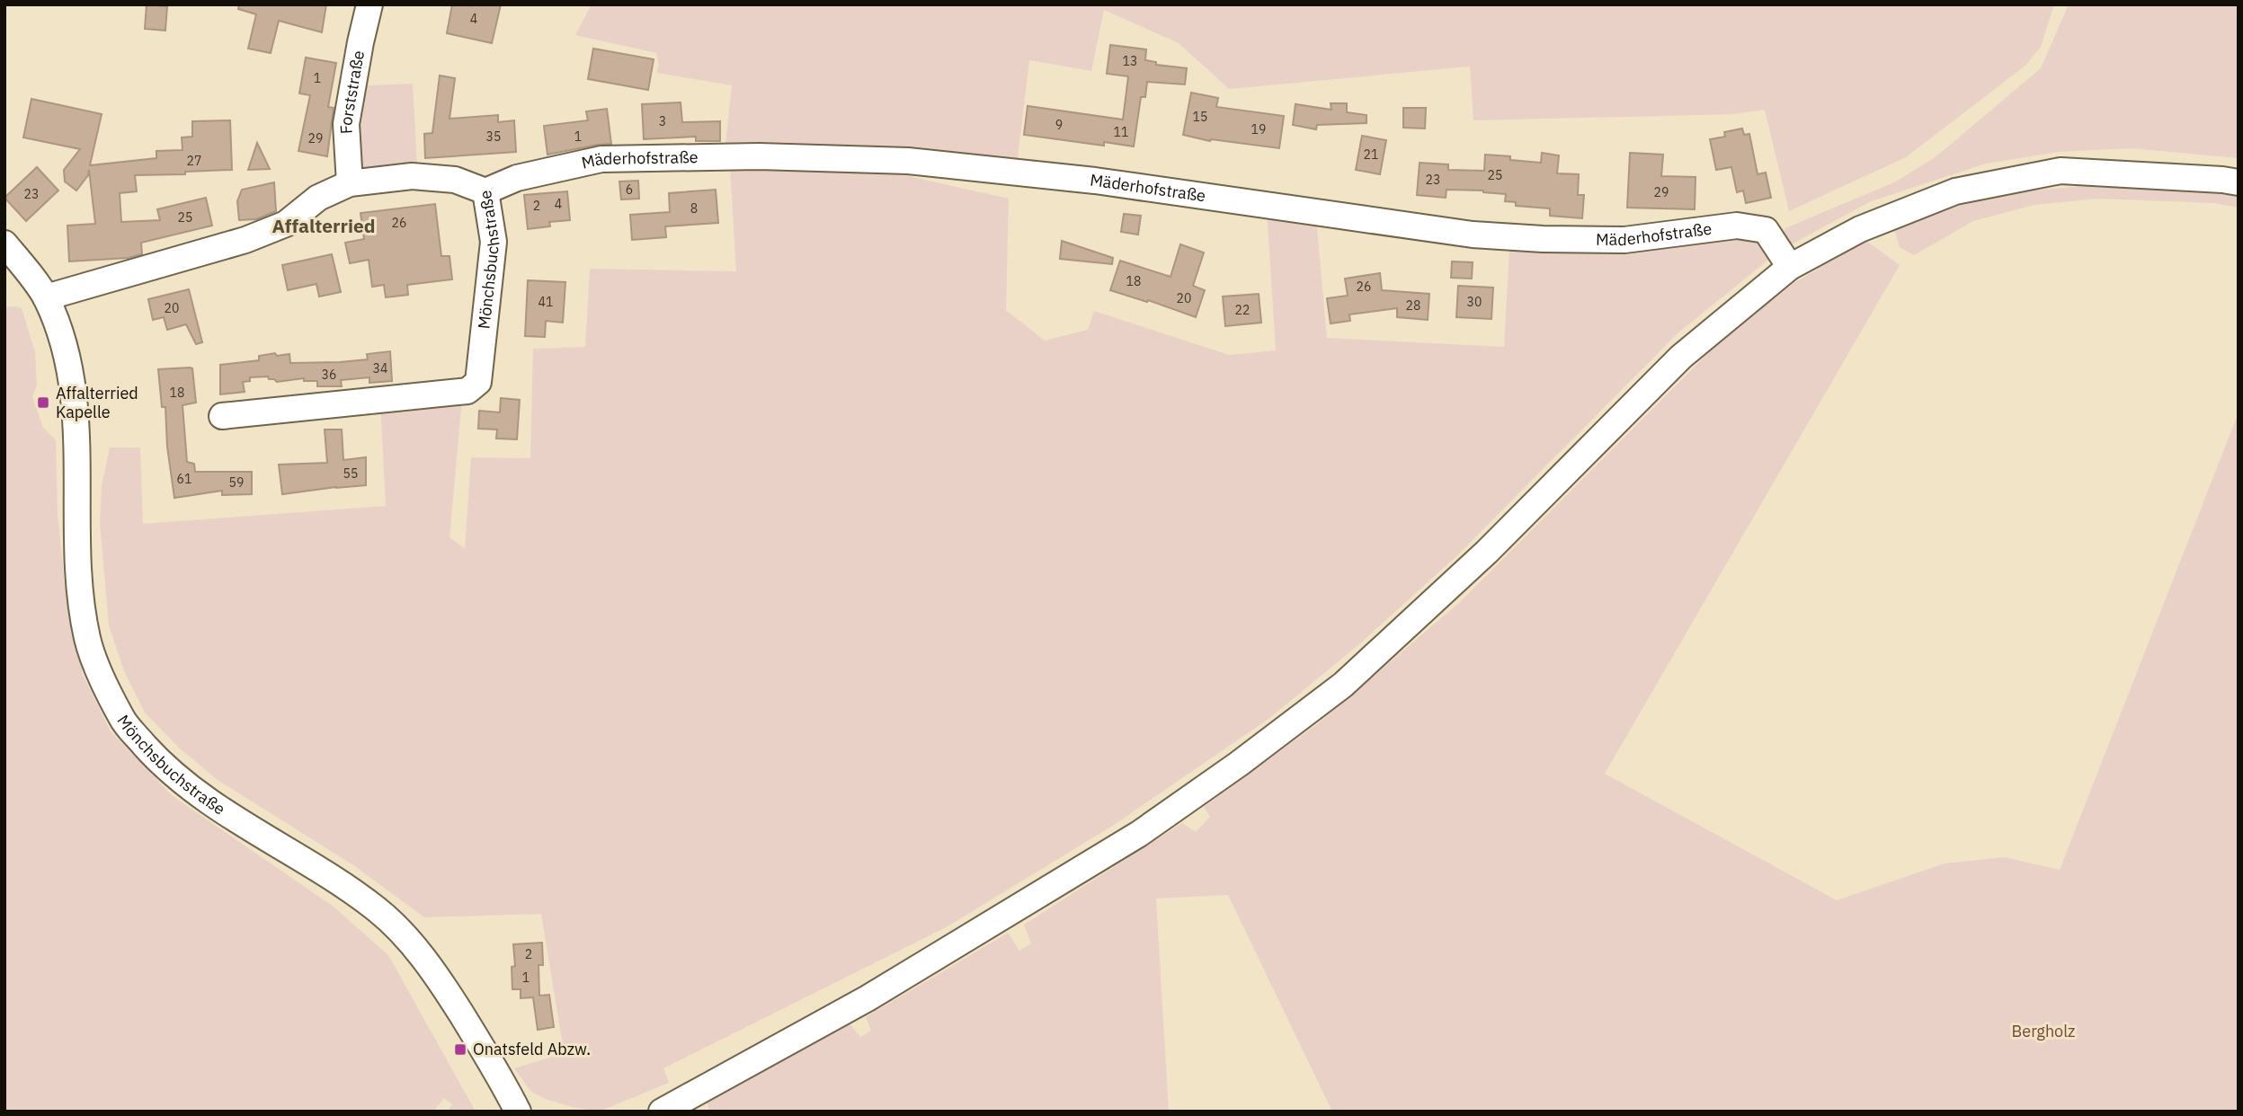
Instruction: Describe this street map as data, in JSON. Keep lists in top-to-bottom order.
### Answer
{
  "streets": {
    "street": ["Forststraße", "Mäderhofstraße", "Mönchsbuchstraße"]
  },
  "crossings": [
    ["Forststraße", "Mönchsbuchstraße"],
    ["Mäderhofstraße", "Mönchsbuchstraße"]
  ],
  "districts": ["Affalterried"],
  "parks": ["Bergholz"],
  "places": {
    "transit": ["Affalterried Kapelle", "Onatsfeld Abzw."]
  },
  "house_numbers": [
    "4",
    "13",
    "1",
    "15",
    "3",
    "9",
    "19",
    "11",
    "35",
    "1",
    "29",
    "21",
    "27",
    "25",
    "23",
    "6",
    "29",
    "23",
    "4",
    "2",
    "8",
    "25",
    "26",
    "18",
    "26",
    "20",
    "41",
    "30",
    "28",
    "20",
    "22",
    "34",
    "36",
    "18",
    "55",
    "61",
    "59",
    "2",
    "1"
  ]
}
